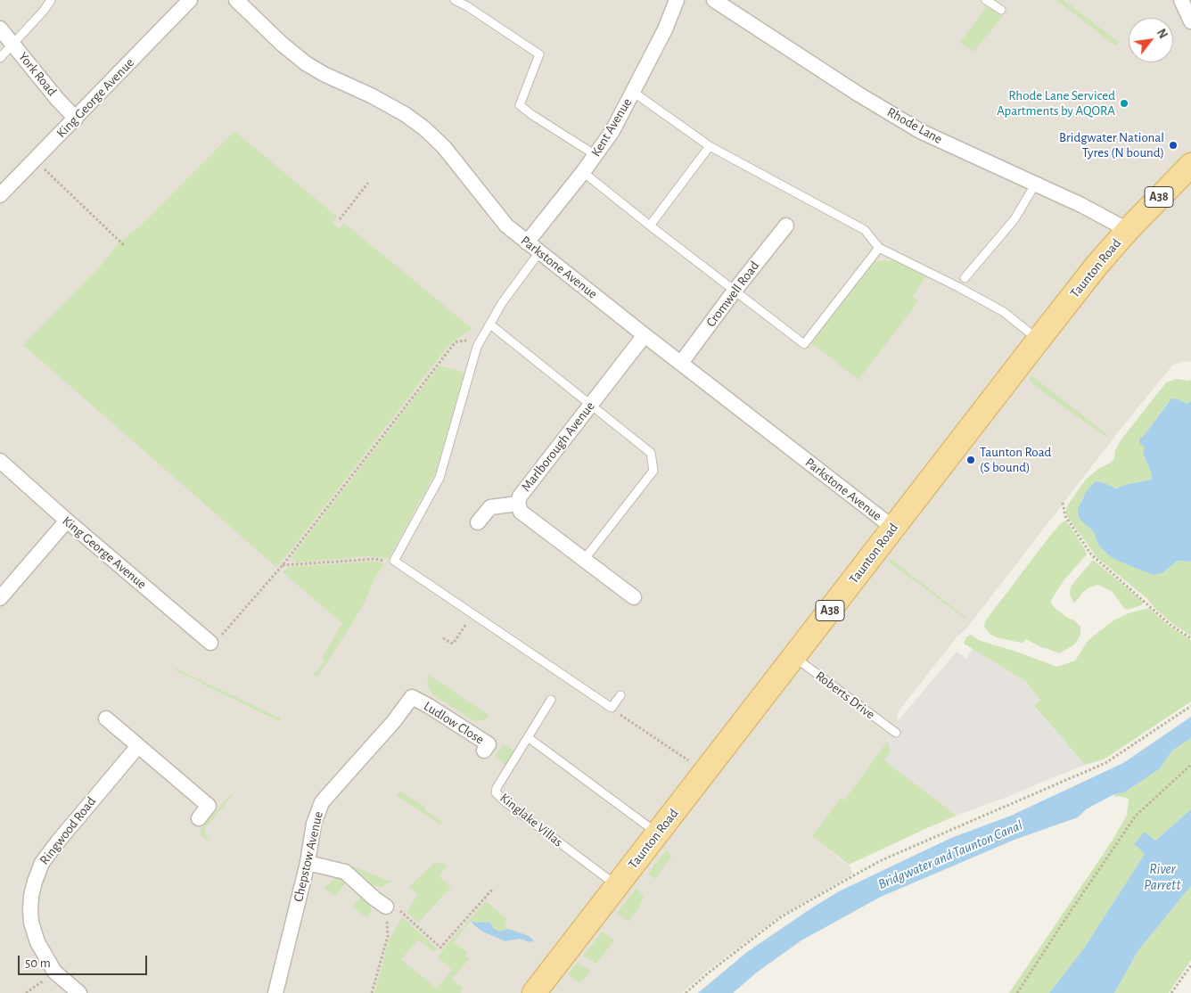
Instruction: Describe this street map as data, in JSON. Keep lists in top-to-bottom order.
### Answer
{
  "streets": {
    "main road": ["A38", "Taunton Road"],
    "street": [
      "York Road",
      "King George Avenue",
      "Rhode Lane",
      "Kent Avenue",
      "Parkstone Avenue",
      "Cromwell Road",
      "Marlborough Avenue",
      "Ludlow Close",
      "Ringwood Road",
      "Chepstow Avenue"
    ],
    "lane": ["Roberts Drive", "Kinglake Villas"]
  },
  "crossings": [
    ["York Road", "King George Avenue"],
    ["Rhode Lane", "Taunton Road"],
    ["Kent Avenue", "Parkstone Avenue"],
    ["Parkstone Avenue", "Taunton Road"],
    ["Parkstone Avenue", "Cromwell Road"],
    ["Parkstone Avenue", "Marlborough Avenue"],
    ["Taunton Road", "Roberts Drive"],
    ["Taunton Road", "Kinglake Villas"],
    ["Ludlow Close", "Chepstow Avenue"]
  ],
  "water": ["Bridgwater and Taunton Canal", "River Parrett"],
  "places": ["Rhode Lane Serviced Apartments by AQORA", "Bridgwater National Tyres (N bound)", "Taunton Road (S bound)"],
  "scale_bar": "50 m",
  "north": "top right"
}
